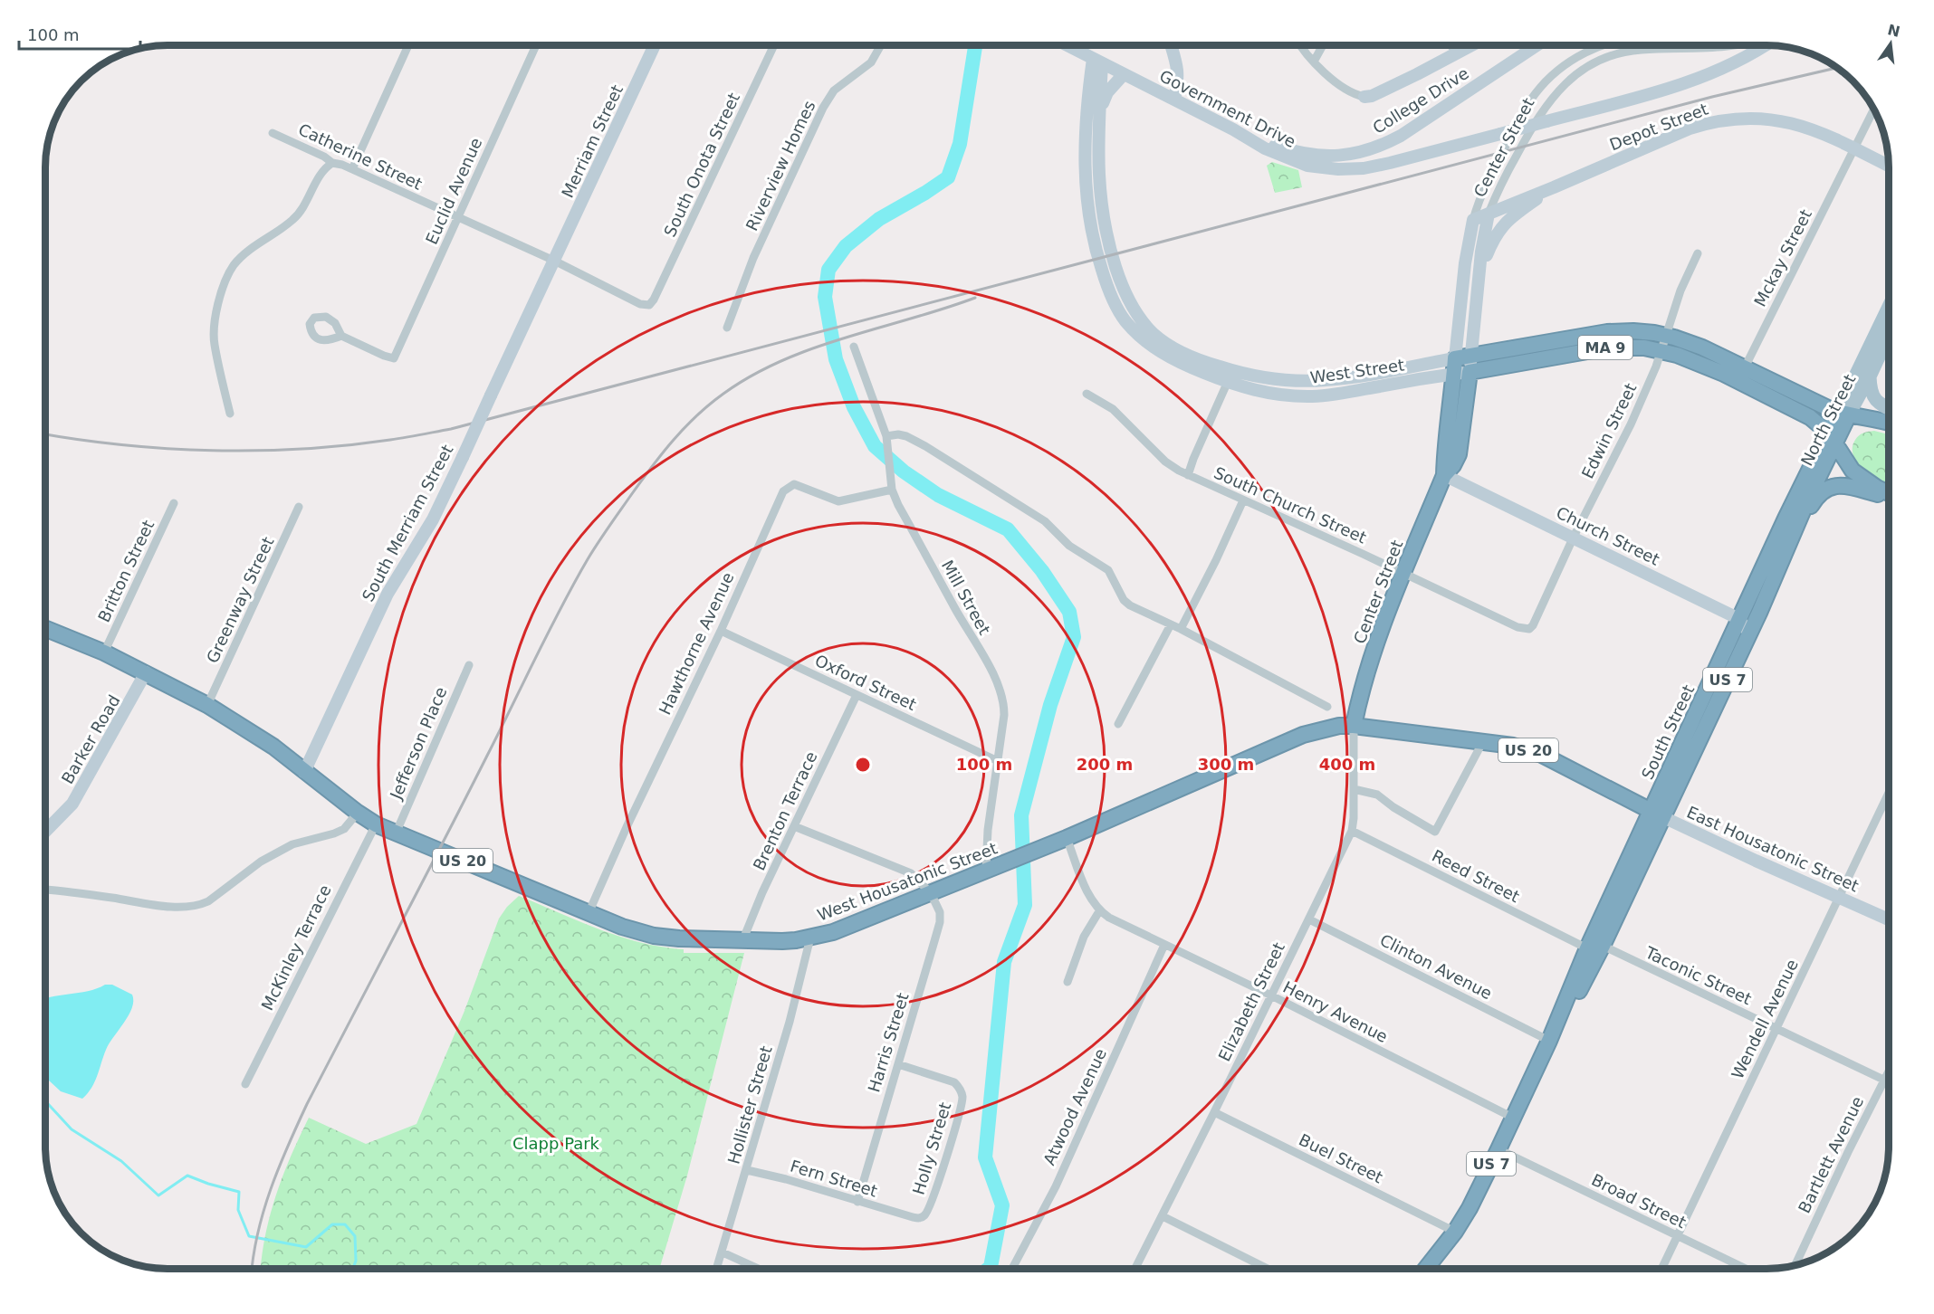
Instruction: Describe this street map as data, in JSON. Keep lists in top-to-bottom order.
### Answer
{
  "streets": {
    "highway": [
      "Center Street",
      "MA 9",
      "West Street",
      "North Street",
      "US 7",
      "South Street",
      "US 20",
      "West Housatonic Street"
    ],
    "street": [
      "College Drive",
      "Government Drive",
      "Depot Street",
      "Merriam Street",
      "Catherine Street",
      "South Onota Street",
      "Riverview Homes",
      "Euclid Avenue",
      "Mckay Street",
      "Edwin Street",
      "South Church Street",
      "South Merriam Street",
      "Church Street",
      "Britton Street",
      "Mill Street",
      "Greenway Street",
      "Hawthorne Avenue",
      "Oxford Street",
      "Barker Road",
      "Jefferson Place",
      "Brenton Terrace",
      "East Housatonic Street",
      "Reed Street",
      "McKinley Terrace",
      "Clinton Avenue",
      "Taconic Street",
      "Elizabeth Street",
      "Henry Avenue",
      "Wendell Avenue",
      "Harris Street",
      "Hollister Street",
      "Atwood Avenue",
      "Holly Street",
      "Bartlett Avenue",
      "Buel Street",
      "Fern Street",
      "Broad Street"
    ]
  },
  "crossings": [
    ["College Drive", "Government Drive"],
    ["Government Drive", "West Street"],
    ["Depot Street", "Center Street"],
    ["Depot Street", "Mckay Street"],
    ["Merriam Street", "Catherine Street"],
    ["Merriam Street", "South Merriam Street"],
    ["Center Street", "West Street"],
    ["Center Street", "South Church Street"],
    ["Center Street", "Church Street"],
    ["Center Street", "West Housatonic Street"],
    ["Center Street", "Elizabeth Street"],
    ["Catherine Street", "South Onota Street"],
    ["Catherine Street", "Euclid Avenue"],
    ["Catherine Street", "South Merriam Street"],
    ["Mckay Street", "West Street"],
    ["MA 9", "West Street"],
    ["MA 9", "North Street"],
    ["MA 9", "South Street"],
    ["West Street", "North Street"],
    ["West Street", "Edwin Street"],
    ["West Street", "South Street"],
    ["North Street", "US 7"],
    ["North Street", "South Street"],
    ["Edwin Street", "South Church Street"],
    ["Edwin Street", "Church Street"],
    ["South Merriam Street", "West Housatonic Street"],
    ["Church Street", "South Street"],
    ["Britton Street", "West Housatonic Street"],
    ["Mill Street", "Hawthorne Avenue"],
    ["Mill Street", "Oxford Street"],
    ["Mill Street", "West Housatonic Street"],
    ["Greenway Street", "West Housatonic Street"],
    ["Hawthorne Avenue", "Oxford Street"],
    ["Hawthorne Avenue", "West Housatonic Street"],
    ["US 7", "South Street"],
    ["Oxford Street", "Brenton Terrace"],
    ["South Street", "East Housatonic Street"],
    ["South Street", "Reed Street"],
    ["South Street", "West Housatonic Street"],
    ["South Street", "Clinton Avenue"],
    ["South Street", "Taconic Street"],
    ["South Street", "Henry Avenue"],
    ["South Street", "Buel Street"],
    ["South Street", "Broad Street"],
    ["Barker Road", "West Housatonic Street"],
    ["Jefferson Place", "West Housatonic Street"],
    ["Brenton Terrace", "West Housatonic Street"],
    ["East Housatonic Street", "West Housatonic Street"],
    ["East Housatonic Street", "Wendell Avenue"],
    ["Reed Street", "Elizabeth Street"],
    ["West Housatonic Street", "McKinley Terrace"],
    ["West Housatonic Street", "Elizabeth Street"],
    ["West Housatonic Street", "Harris Street"],
    ["West Housatonic Street", "Hollister Street"],
    ["Clinton Avenue", "Elizabeth Street"],
    ["Taconic Street", "Wendell Avenue"],
    ["Taconic Street", "Bartlett Avenue"],
    ["Elizabeth Street", "Henry Avenue"],
    ["Elizabeth Street", "Buel Street"],
    ["Henry Avenue", "Atwood Avenue"],
    ["Wendell Avenue", "Broad Street"],
    ["Harris Street", "Holly Street"],
    ["Harris Street", "Fern Street"],
    ["Hollister Street", "Fern Street"],
    ["Holly Street", "Fern Street"]
  ],
  "parks": ["Clapp Park"],
  "scale_bar": "100 m",
  "north": "top",
  "rings": [
    "100 m",
    "200 m",
    "300 m",
    "400 m"
  ]
}
